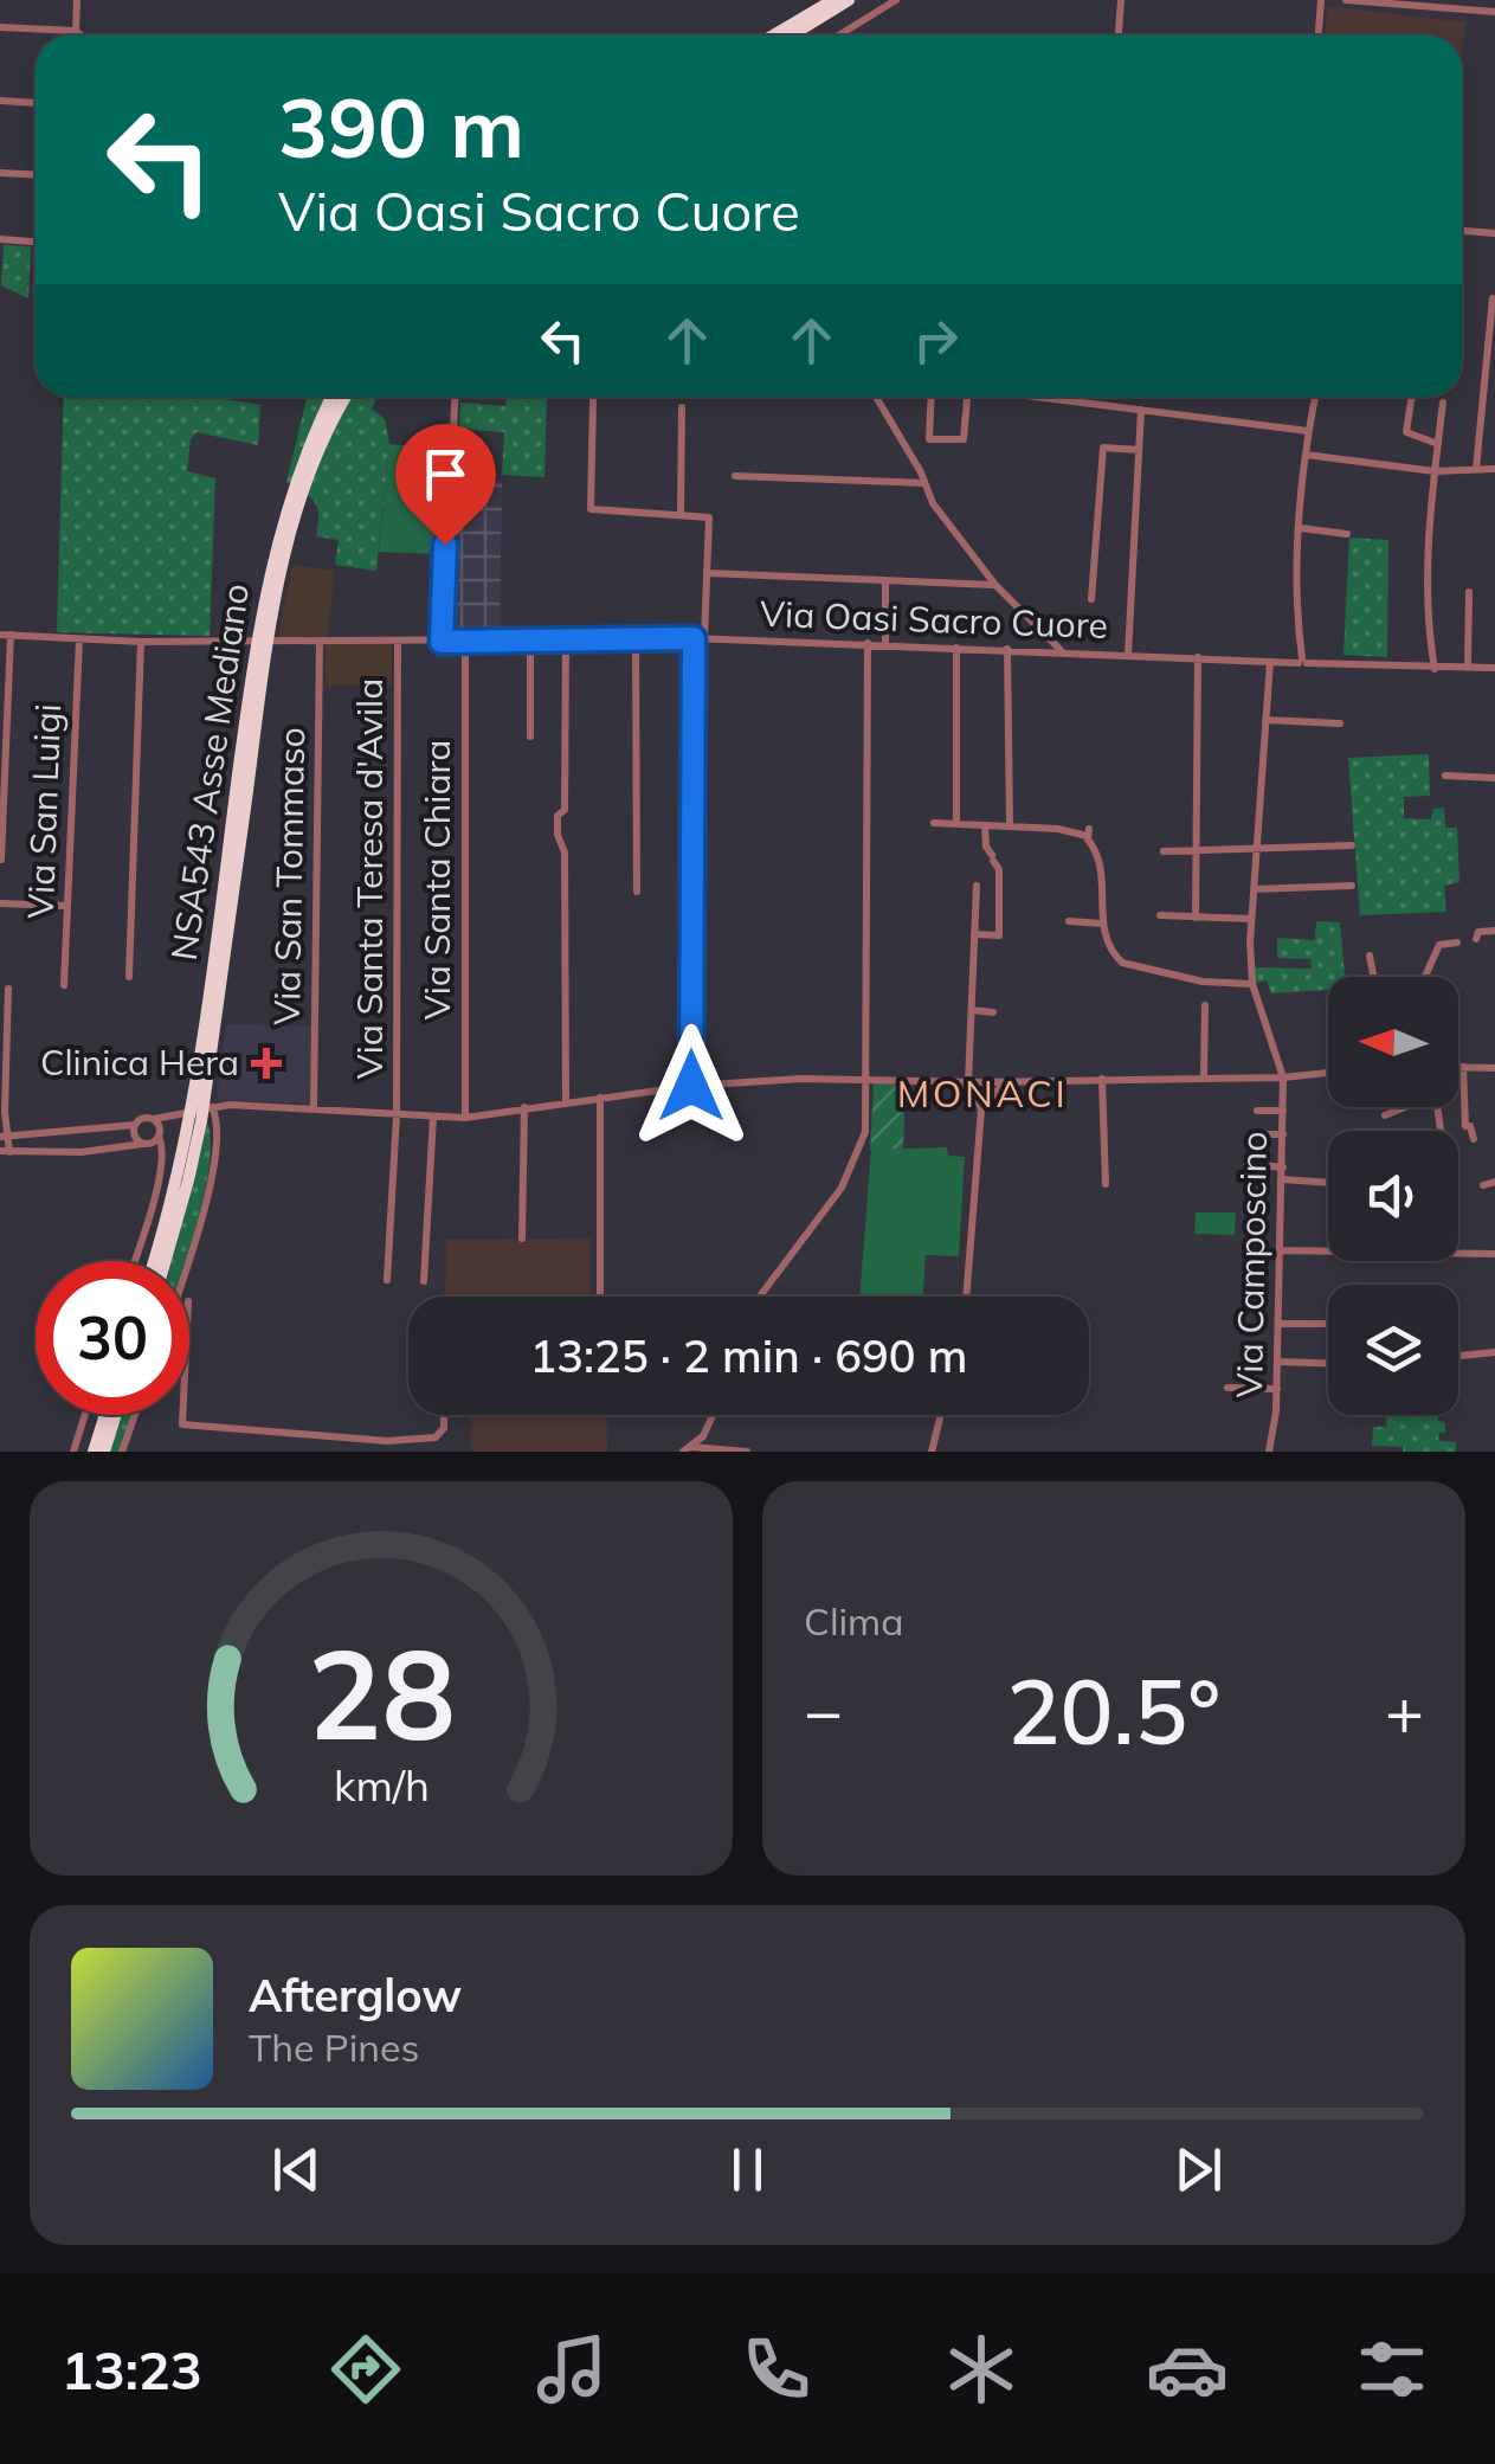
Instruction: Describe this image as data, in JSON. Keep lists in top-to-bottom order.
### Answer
{
  "streets": {
    "street": [
      "Via Oasi Sacro Cuore",
      "Via San Luigi",
      "Via San Tommaso",
      "Via Santa Teresa d'Avila",
      "Via Santa Chiara",
      "Via Camposcino"
    ]
  },
  "crossings": [
    ["Via Oasi Sacro Cuore", "Via San Luigi"],
    ["Via Oasi Sacro Cuore", "Via San Tommaso"],
    ["Via Oasi Sacro Cuore", "Via Santa Teresa d'Avila"],
    ["Via Oasi Sacro Cuore", "Via Santa Chiara"],
    ["Via Oasi Sacro Cuore", "Via Camposcino"]
  ],
  "districts": ["MONACI"],
  "places": {
    "health": ["Clinica Hera"]
  },
  "north": "left",
  "page": {
    "turn": ["390 m", "Via Oasi Sacro Cuore"],
    "limit": "30",
    "trip": "13:25 · 2 min · 690 m",
    "tile": "Clima",
    "heat": ["−", "20.5°", "+"],
    "song": ["Afterglow", "The Pines"],
    "tabs": "13:23",
    "gauge": ["28", "km/h"]
  }
}
